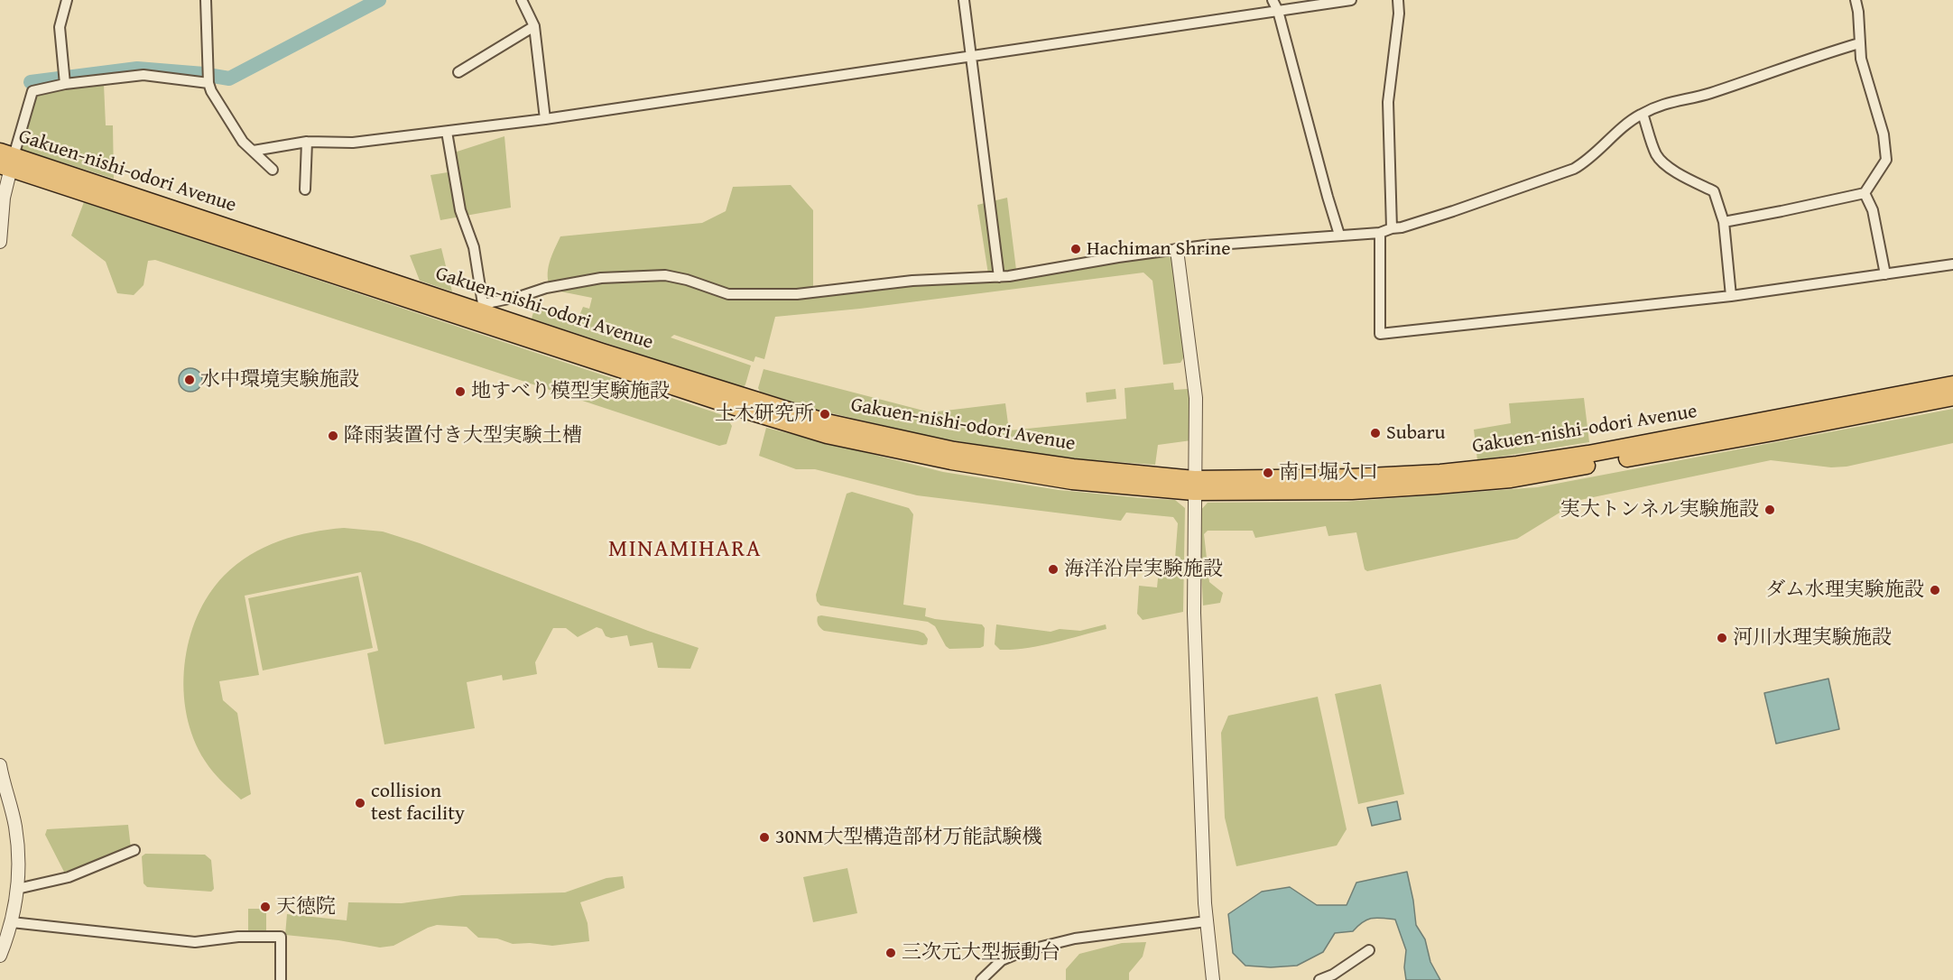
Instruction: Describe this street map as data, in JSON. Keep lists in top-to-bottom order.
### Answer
{
  "streets": {
    "highway": ["Gakuen-nishi-odori Avenue"]
  },
  "districts": ["MINAMIHARA"],
  "places": [
    "Hachiman Shrine",
    "水中環境実験施設",
    "地すべり模型実験施設",
    "土木研究所",
    "Subaru",
    "降雨装置付き大型実験土槽",
    "南口堀入口",
    "実大トンネル実験施設",
    "海洋沿岸実験施設",
    "ダム水理実験施設",
    "河川水理実験施設",
    "collision test facility",
    "30NM大型構造部材万能試験機",
    "天徳院",
    "三次元大型振動台"
  ]
}
